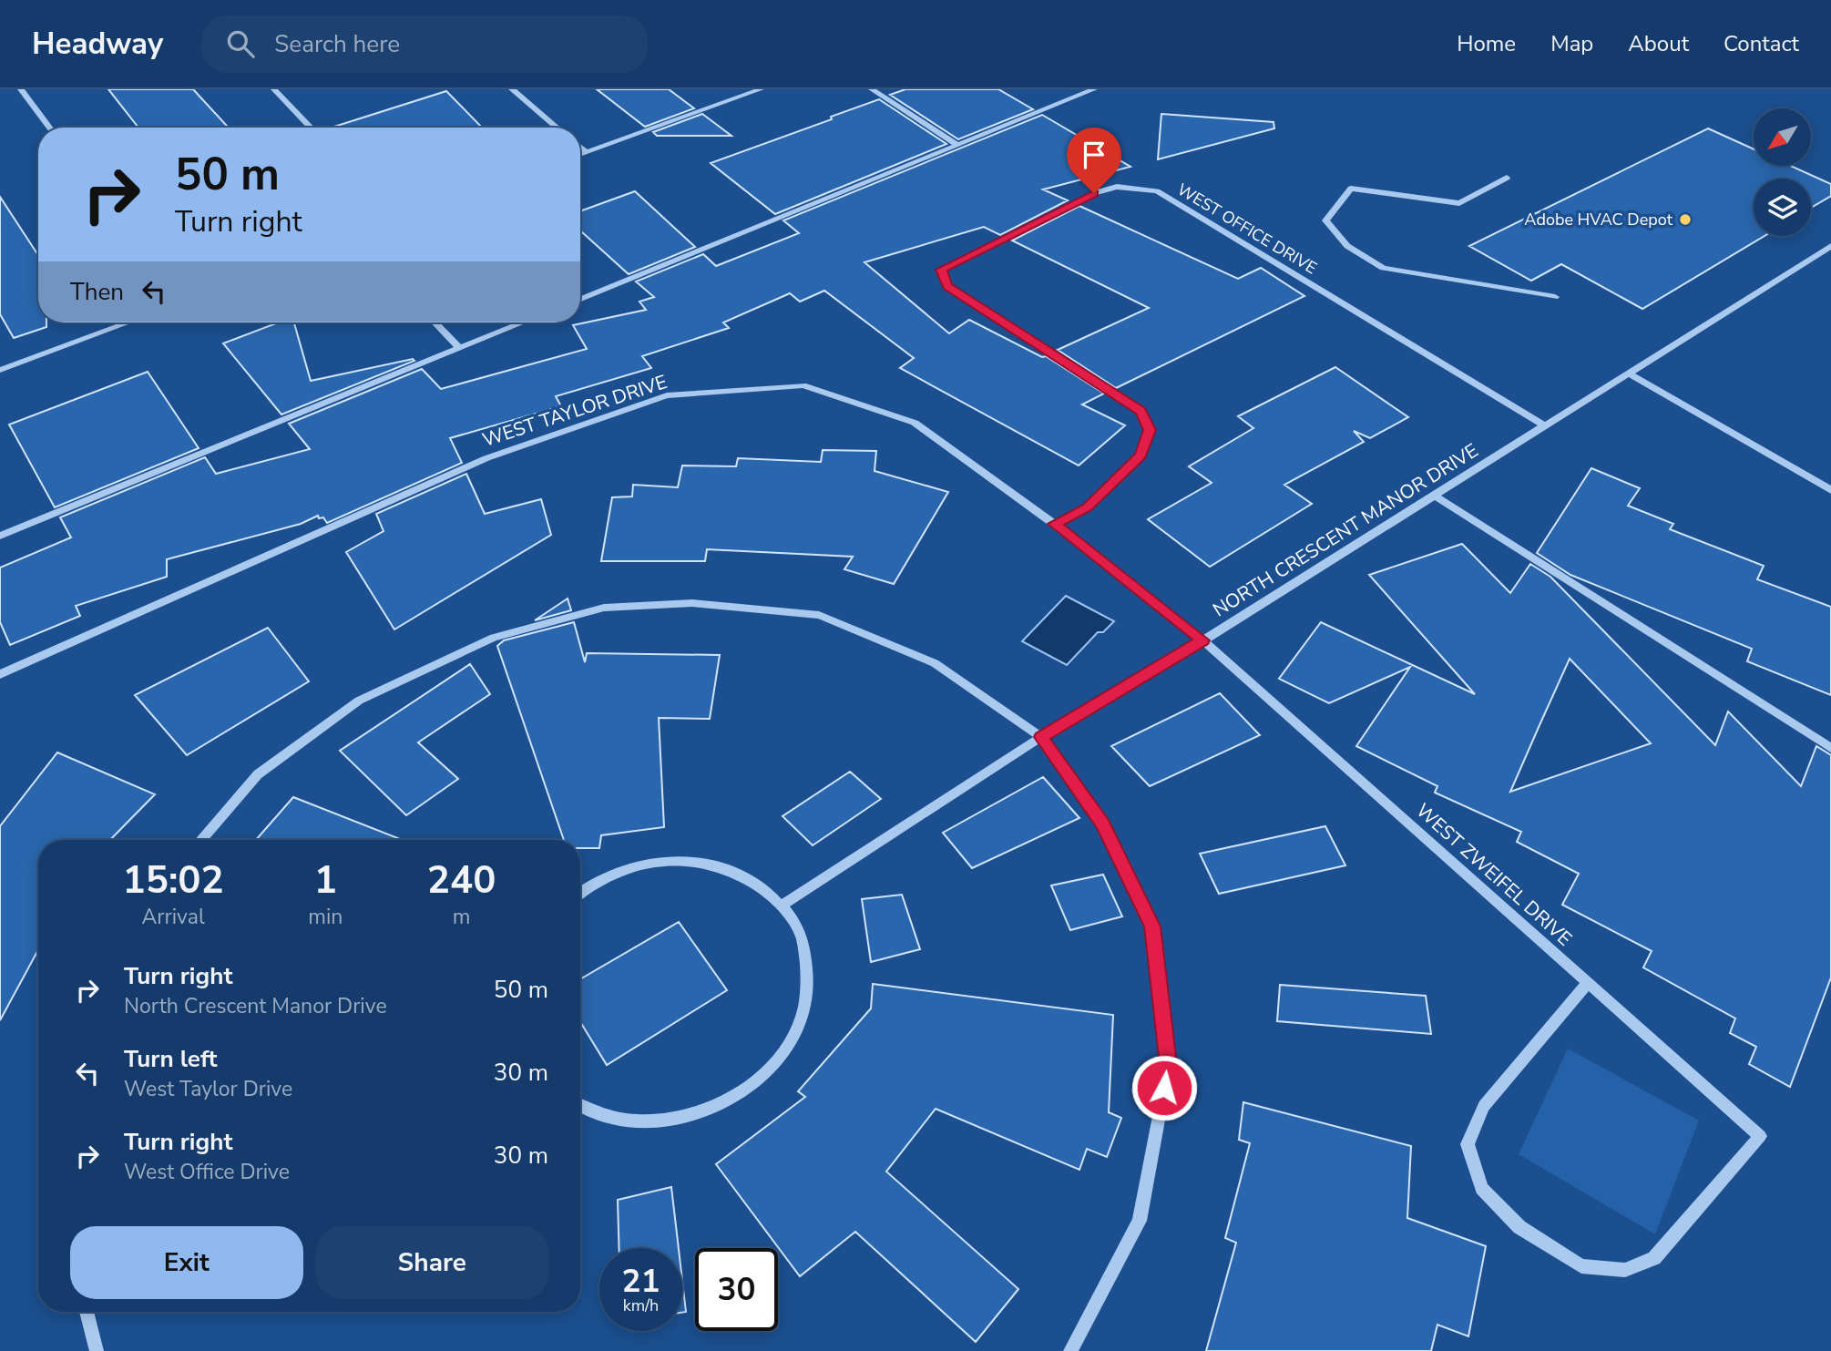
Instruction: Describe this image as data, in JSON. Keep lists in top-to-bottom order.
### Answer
{
  "streets": {
    "street": [
      "WEST OFFICE DRIVE",
      "WEST TAYLOR DRIVE",
      "NORTH CRESCENT MANOR DRIVE",
      "WEST ZWEIFEL DRIVE"
    ]
  },
  "crossings": [
    ["WEST OFFICE DRIVE", "WEST TAYLOR DRIVE"],
    ["WEST OFFICE DRIVE", "NORTH CRESCENT MANOR DRIVE"],
    ["WEST TAYLOR DRIVE", "NORTH CRESCENT MANOR DRIVE"],
    ["WEST TAYLOR DRIVE", "WEST ZWEIFEL DRIVE"],
    ["NORTH CRESCENT MANOR DRIVE", "WEST ZWEIFEL DRIVE"]
  ],
  "places": ["Adobe HVAC Depot"],
  "north": "bottom left",
  "page": {
    "header": "Headway",
    "search": "Search here",
    "nav": [
      "Home",
      "Map",
      "About",
      "Contact"
    ],
    "turn": ["50 m", "Turn right"],
    "then": "Then",
    "eta": [
      "15:02",
      "Arrival",
      "1",
      "min",
      "240",
      "m"
    ],
    "list": [
      {
        "name": "Turn right",
        "note": "North Crescent Manor Drive",
        "value": "50 m"
      },
      {
        "name": "Turn left",
        "note": "West Taylor Drive",
        "value": "30 m"
      },
      {
        "name": "Turn right",
        "note": "West Office Drive",
        "value": "30 m"
      }
    ],
    "buttons": ["Exit", "Share"],
    "speed": "21 km/h",
    "limit": "30"
  }
}
